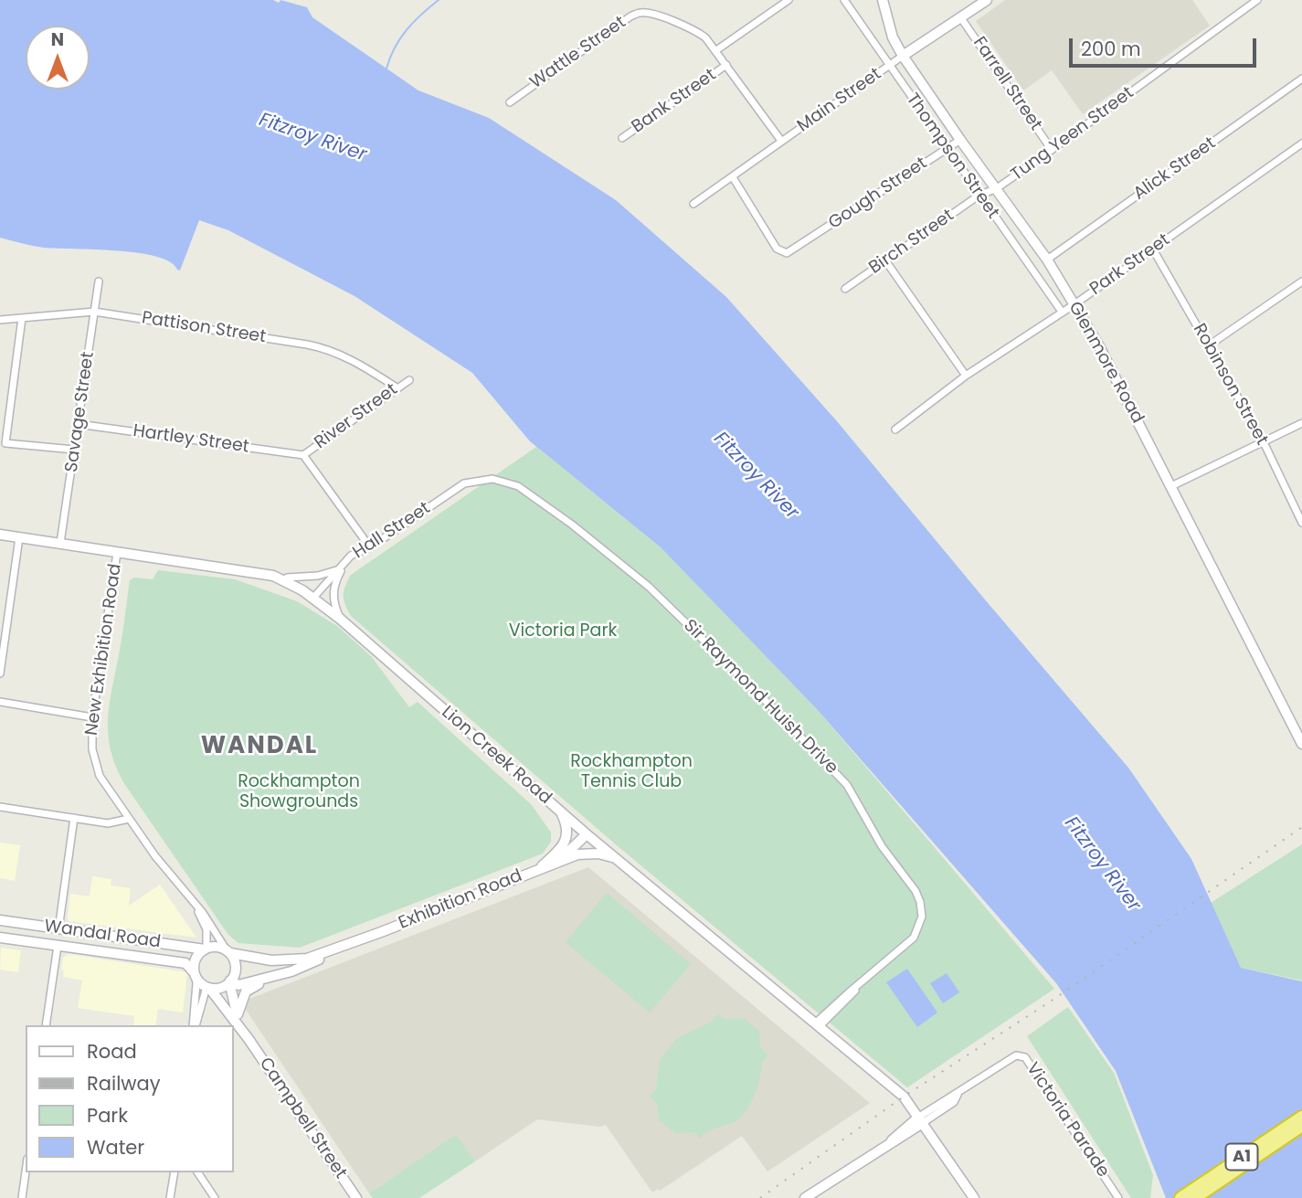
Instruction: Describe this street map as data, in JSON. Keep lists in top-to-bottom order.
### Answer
{
  "streets": {
    "highway": ["A1"],
    "street": [
      "Wattle Street",
      "Farrell Street",
      "Main Street",
      "Bank Street",
      "Tung Yeen Street",
      "Thompson Street",
      "Alick Street",
      "Gough Street",
      "Birch Street",
      "Park Street",
      "Pattison Street",
      "Glenmore Road",
      "Robinson Street",
      "Savage Street",
      "River Street",
      "Hartley Street",
      "Hall Street",
      "New Exhibition Road",
      "Sir Raymond Huish Drive",
      "Lion Creek Road",
      "Exhibition Road",
      "Wandal Road",
      "Campbell Street",
      "Victoria Parade"
    ]
  },
  "crossings": [
    ["Wattle Street", "Bank Street"],
    ["Farrell Street", "Main Street"],
    ["Farrell Street", "Tung Yeen Street"],
    ["Main Street", "Thompson Street"],
    ["Main Street", "Gough Street"],
    ["Main Street", "Glenmore Road"],
    ["Tung Yeen Street", "Thompson Street"],
    ["Tung Yeen Street", "Birch Street"],
    ["Tung Yeen Street", "Glenmore Road"],
    ["Thompson Street", "Gough Street"],
    ["Thompson Street", "Birch Street"],
    ["Thompson Street", "Park Street"],
    ["Alick Street", "Glenmore Road"],
    ["Gough Street", "Glenmore Road"],
    ["Park Street", "Glenmore Road"],
    ["Park Street", "Robinson Street"],
    ["Pattison Street", "Savage Street"],
    ["Pattison Street", "River Street"],
    ["Savage Street", "Hartley Street"],
    ["Savage Street", "Lion Creek Road"],
    ["River Street", "Hartley Street"],
    ["Hall Street", "Sir Raymond Huish Drive"],
    ["Hall Street", "Lion Creek Road"],
    ["New Exhibition Road", "Lion Creek Road"],
    ["New Exhibition Road", "Exhibition Road"],
    ["New Exhibition Road", "Wandal Road"],
    ["New Exhibition Road", "Campbell Street"],
    ["Sir Raymond Huish Drive", "Lion Creek Road"],
    ["Lion Creek Road", "Exhibition Road"],
    ["Lion Creek Road", "Victoria Parade"],
    ["Exhibition Road", "Wandal Road"],
    ["Exhibition Road", "Campbell Street"],
    ["Wandal Road", "Campbell Street"]
  ],
  "districts": ["WANDAL"],
  "water": ["Fitzroy River"],
  "parks": ["Victoria Park", "Rockhampton Tennis Club", "Rockhampton Showgrounds"],
  "legend": [
    "Road",
    "Railway",
    "Park",
    "Water"
  ],
  "scale_bar": "200 m",
  "north": "top"
}
